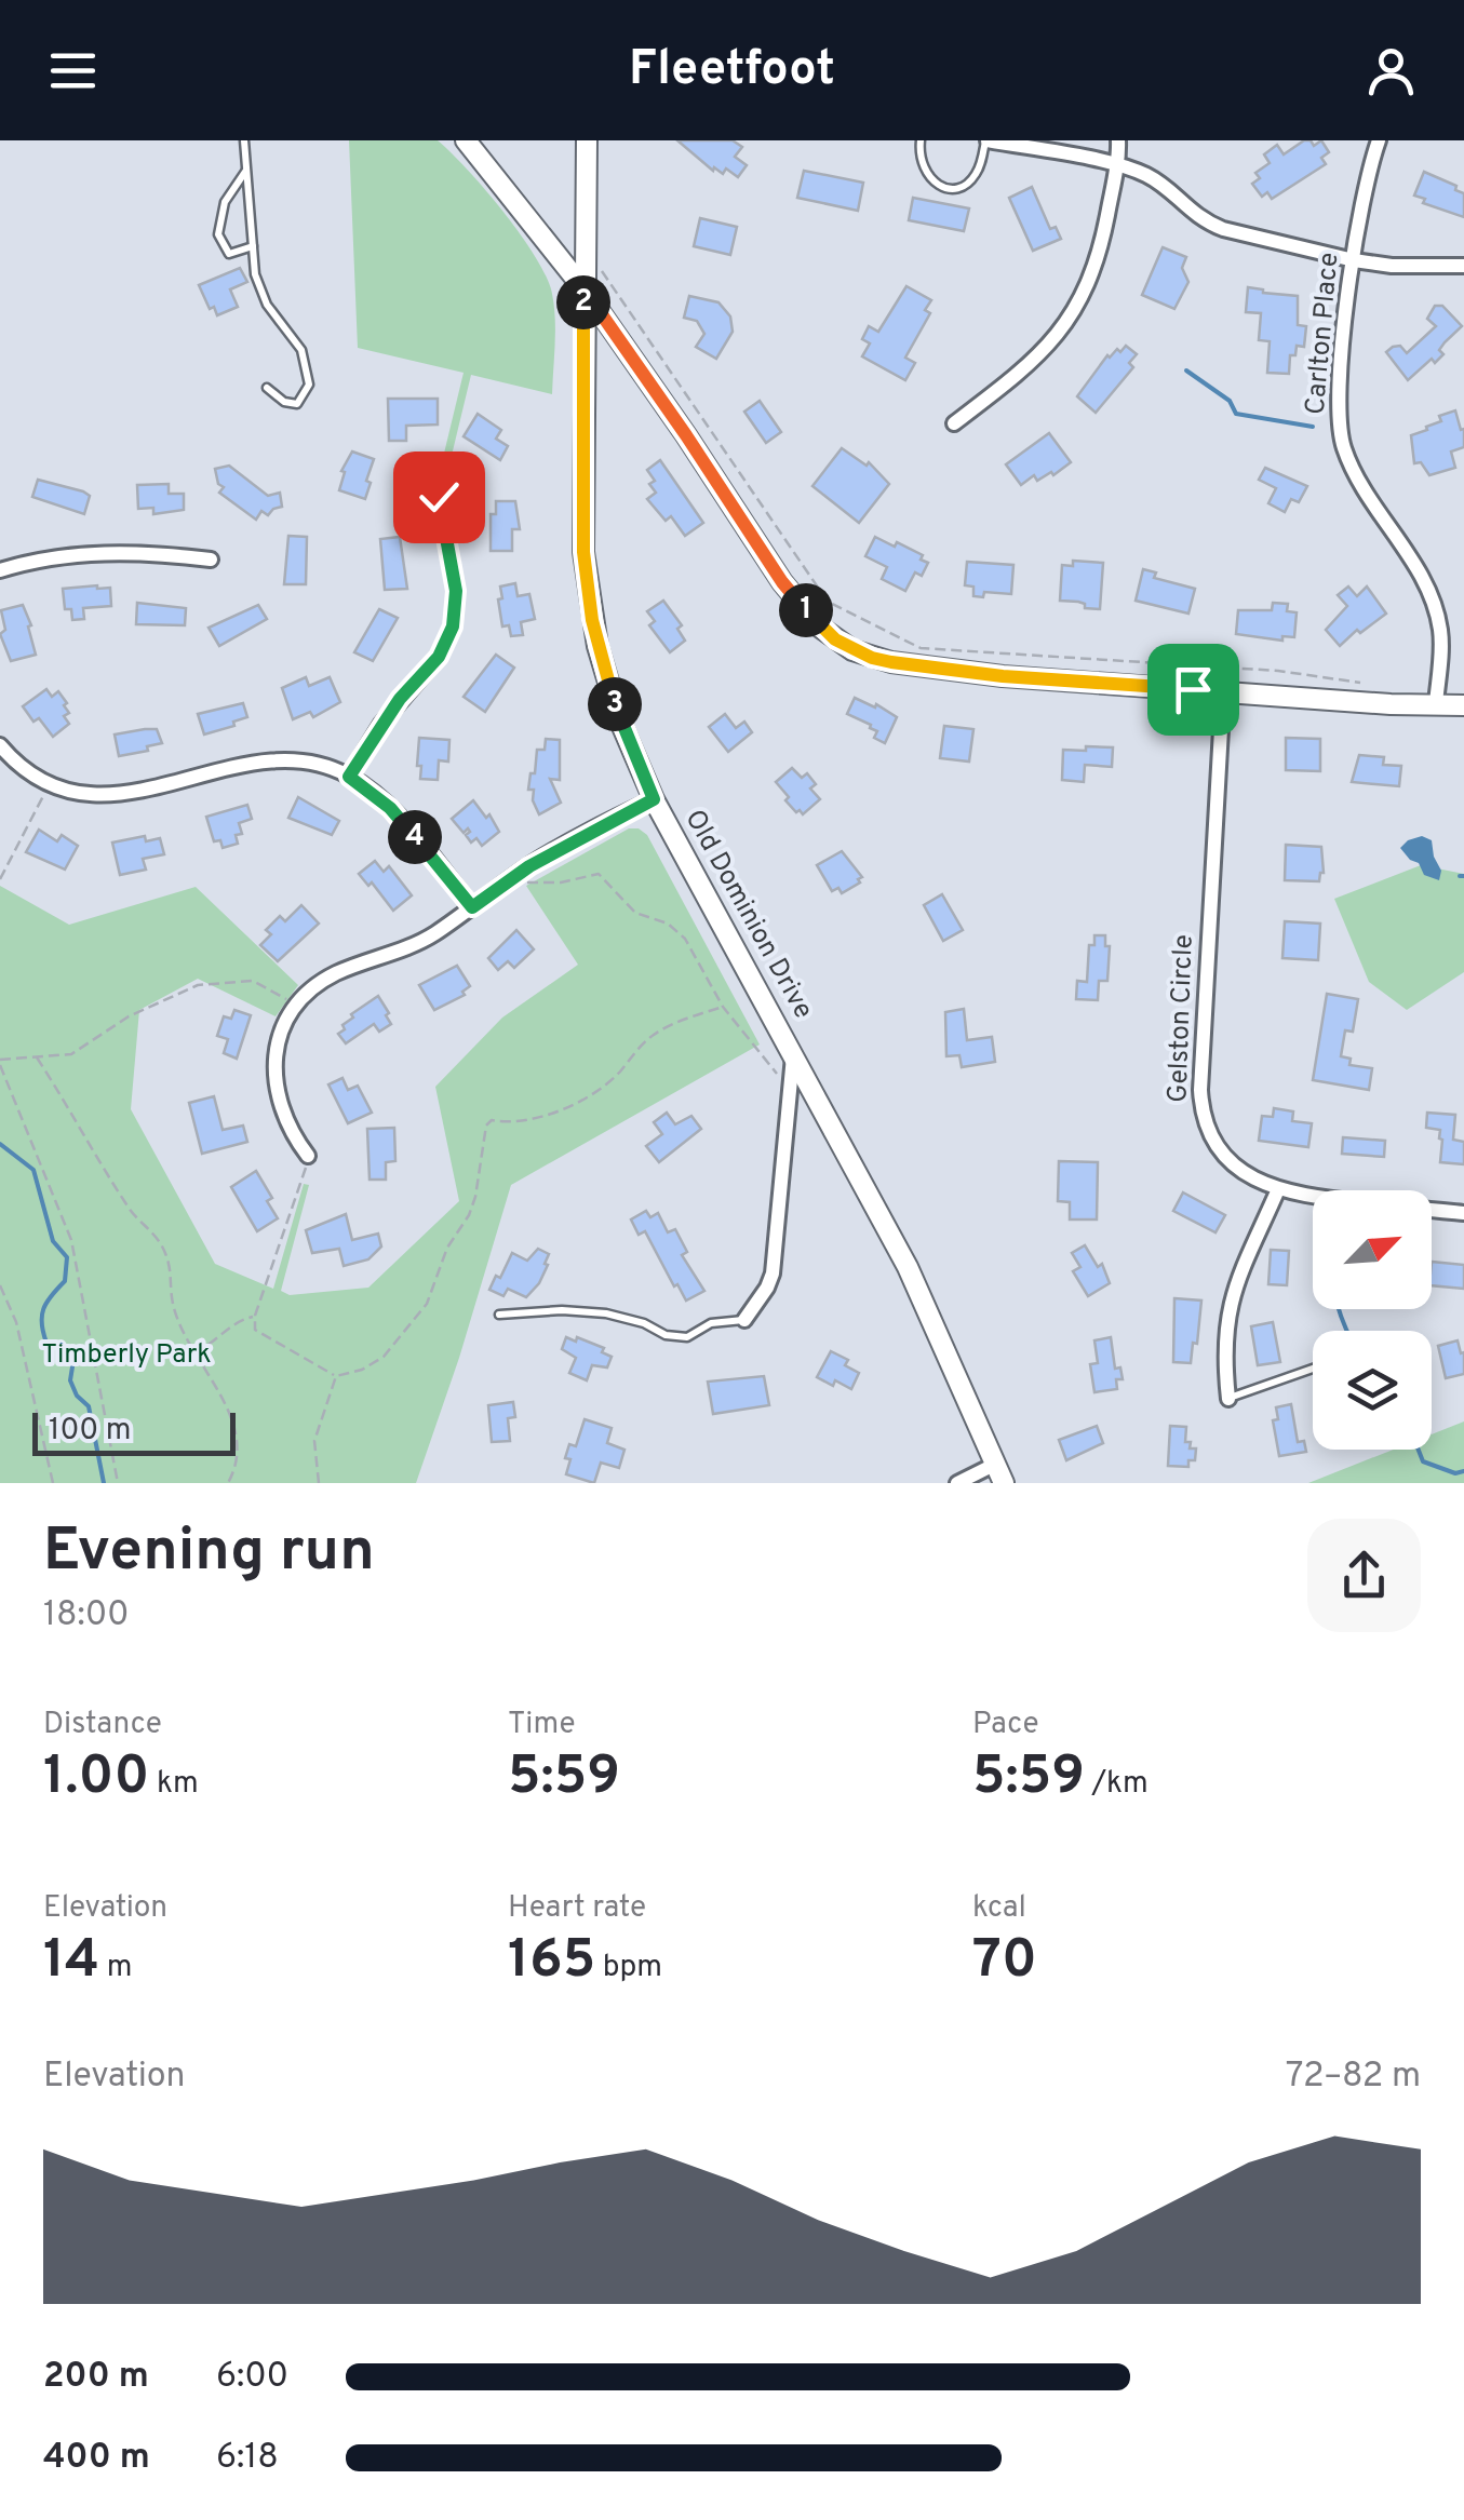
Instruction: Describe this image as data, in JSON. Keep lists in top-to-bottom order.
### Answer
{
  "streets": {
    "main road": ["Old Dominion Drive"],
    "street": ["Carlton Place", "Gelston Circle"]
  },
  "parks": ["Timberly Park"],
  "scale_bar": "100 m",
  "north": "top right",
  "page": {
    "header": "Fleetfoot",
    "pins": [
      "2",
      "1",
      "3",
      "4"
    ],
    "scale": "100 m",
    "heading": ["Evening run", "18:00"],
    "stats": [
      ["Distance", "1.00 km"],
      ["Time", "5:59"],
      ["Pace", "5:59 /km"],
      ["Elevation", "14 m"],
      ["Heart rate", "165 bpm"],
      ["kcal", "70"]
    ],
    "chart": ["Elevation", "72–82 m"],
    "list": [
      {
        "name": "200 m",
        "note": "6:00"
      },
      {
        "name": "400 m",
        "note": "6:18"
      }
    ]
  }
}
